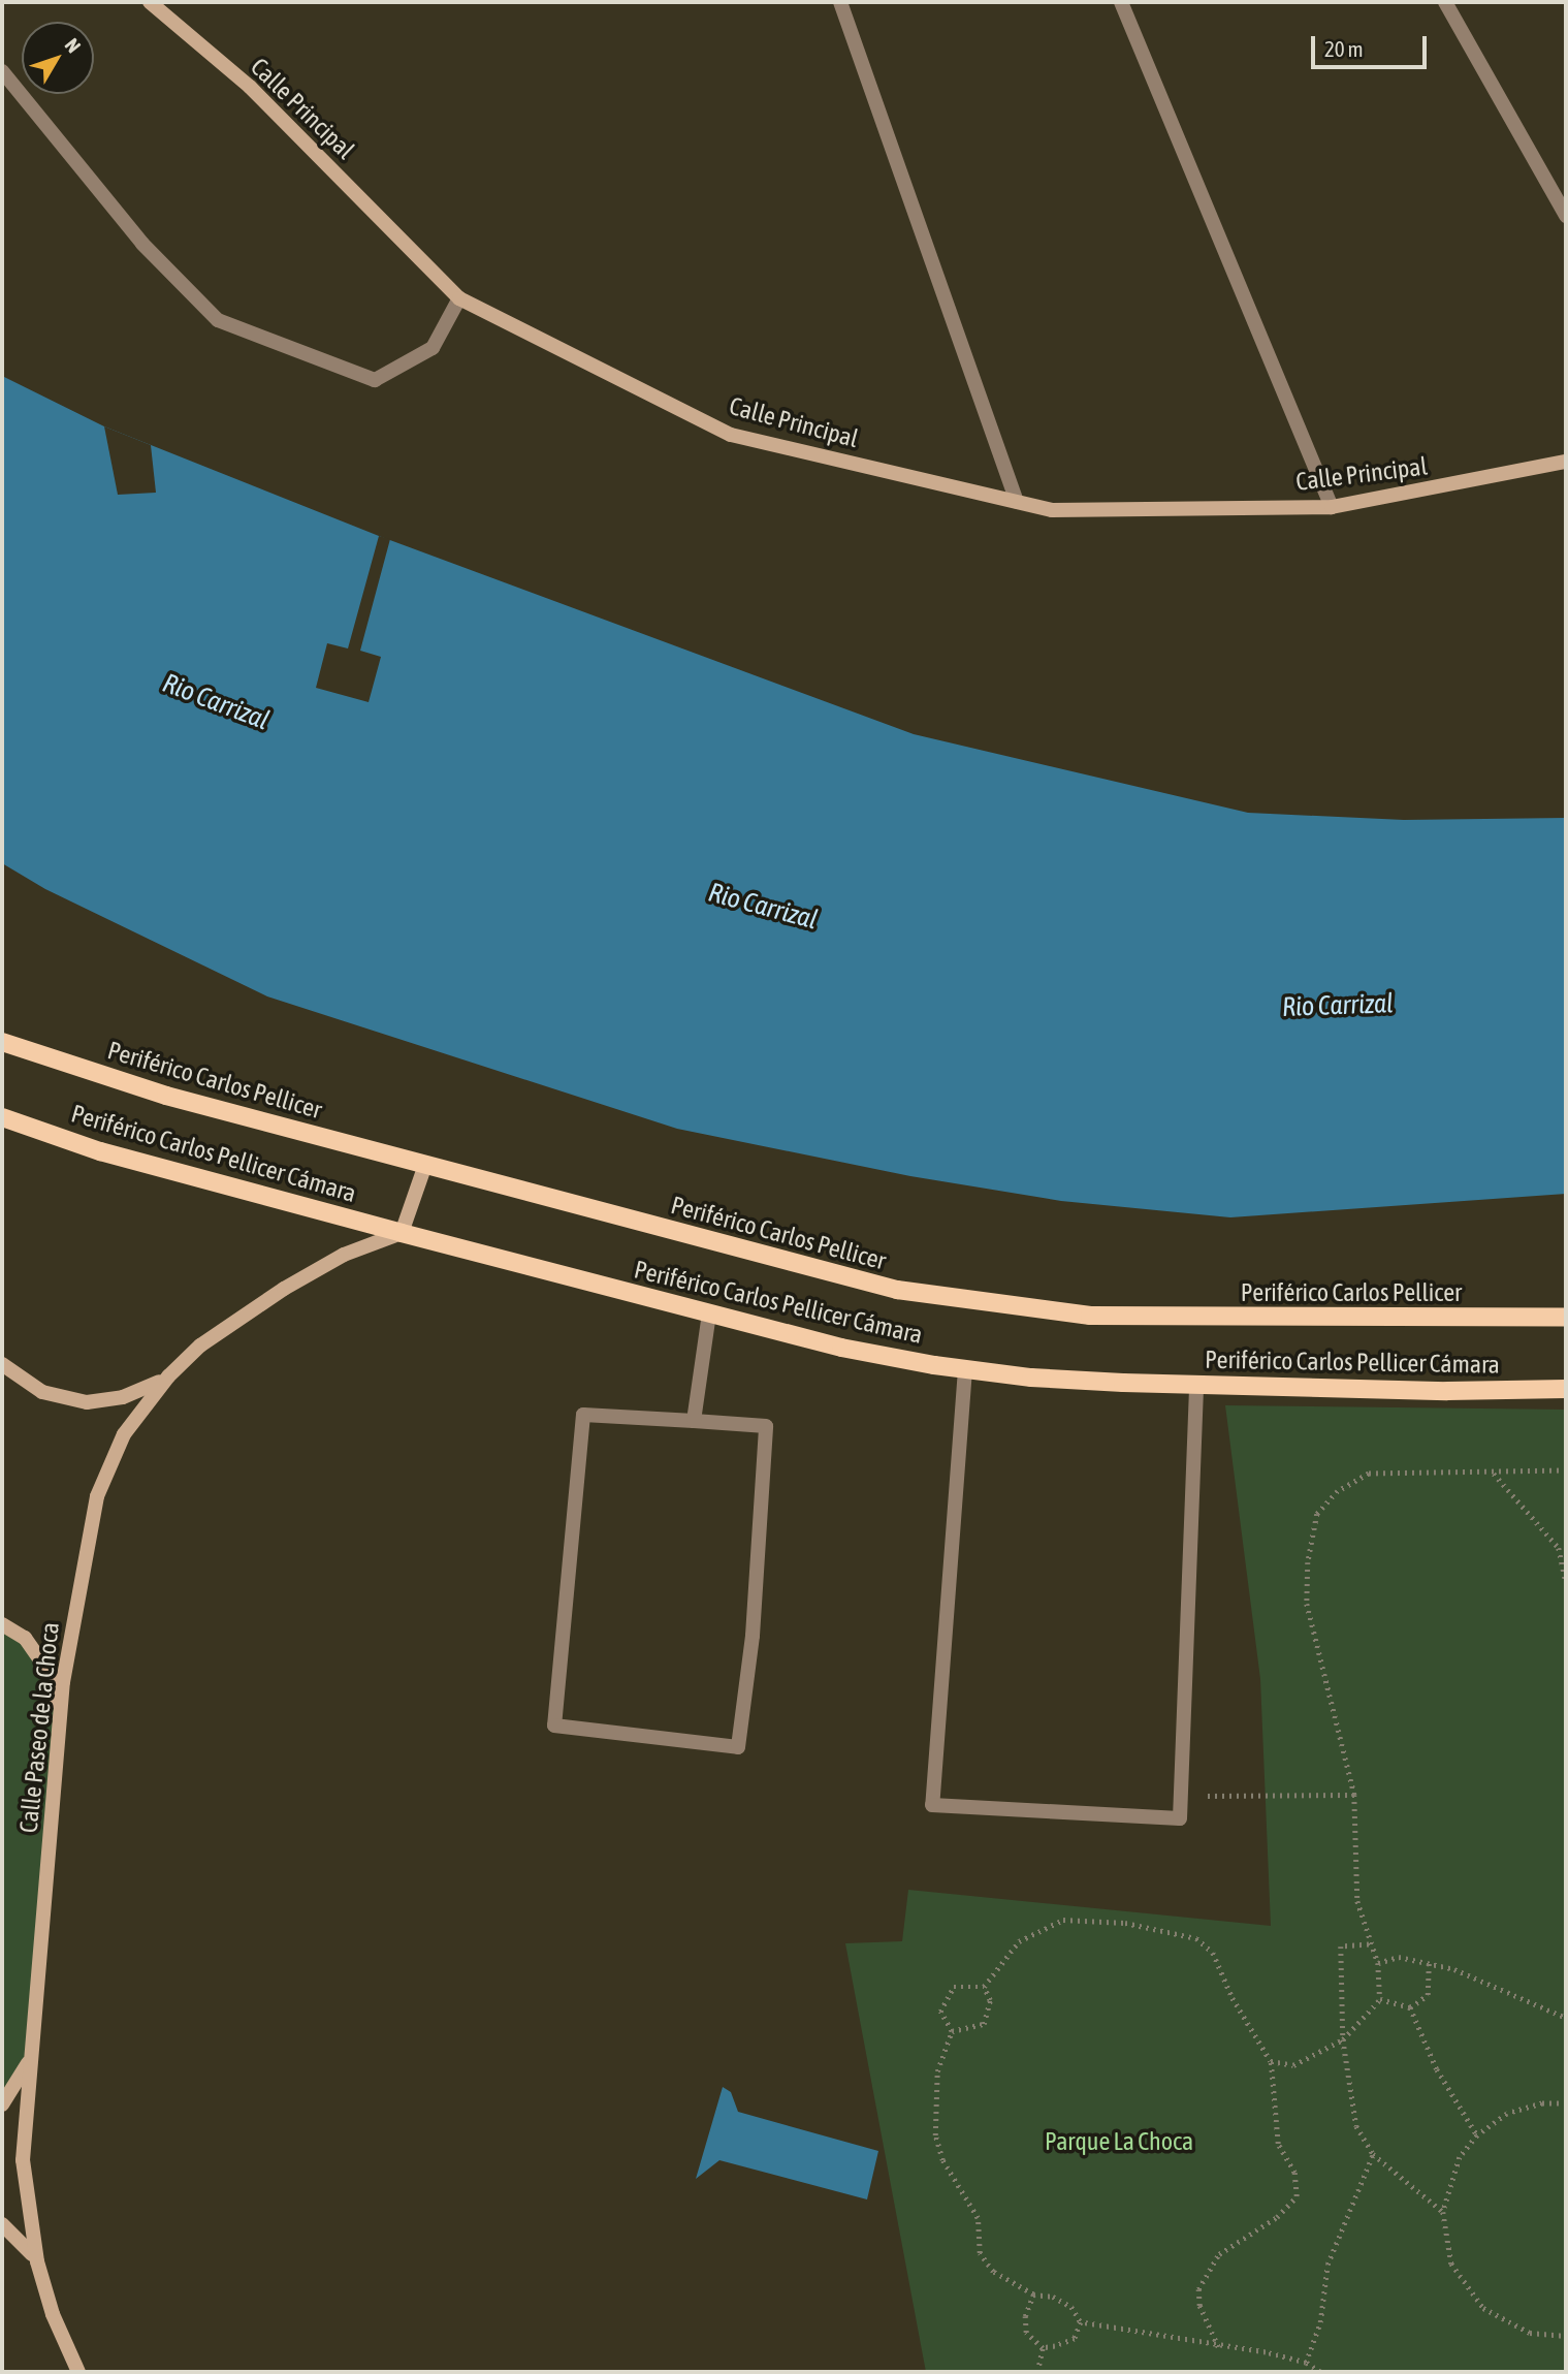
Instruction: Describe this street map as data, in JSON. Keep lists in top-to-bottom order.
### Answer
{
  "streets": {
    "main road": ["Periférico Carlos Pellicer", "Periférico Carlos Pellicer Cámara"],
    "street": ["Calle Principal", "Calle Paseo de la Choca"]
  },
  "crossings": [
    ["Periférico Carlos Pellicer Cámara", "Calle Paseo de la Choca"]
  ],
  "water": ["Rio Carrizal"],
  "parks": ["Parque La Choca"],
  "scale_bar": "20 m",
  "north": "top right"
}
